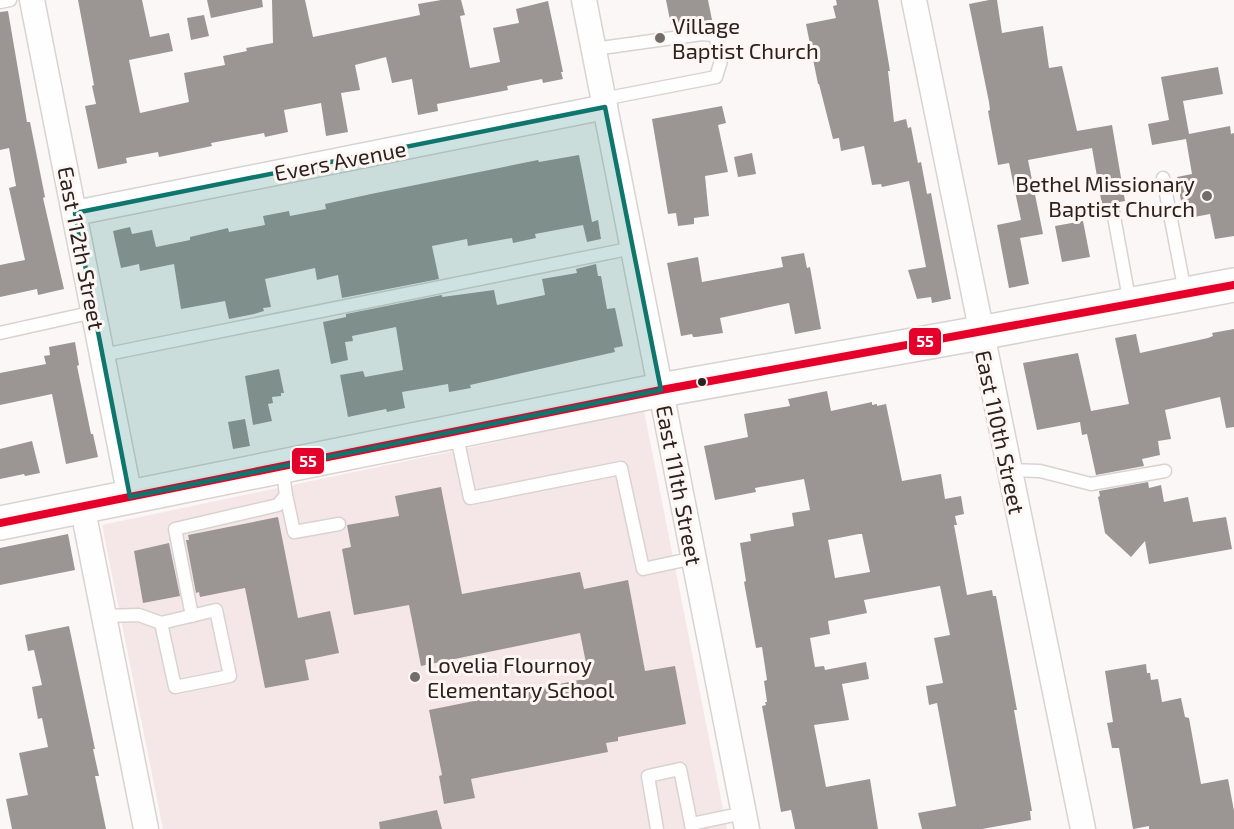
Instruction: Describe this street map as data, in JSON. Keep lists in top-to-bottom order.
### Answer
{
  "streets": {
    "street": [
      "Evers Avenue",
      "East 112th Street",
      "East 110th Street",
      "East 111th Street"
    ]
  },
  "crossings": [
    ["Evers Avenue", "East 112th Street"],
    ["Evers Avenue", "East 111th Street"]
  ],
  "places": ["Village Baptist Church", "Bethel Missionary Baptist Church", "Lovelia Flournoy Elementary School"],
  "lines": ["transit line 55"]
}
